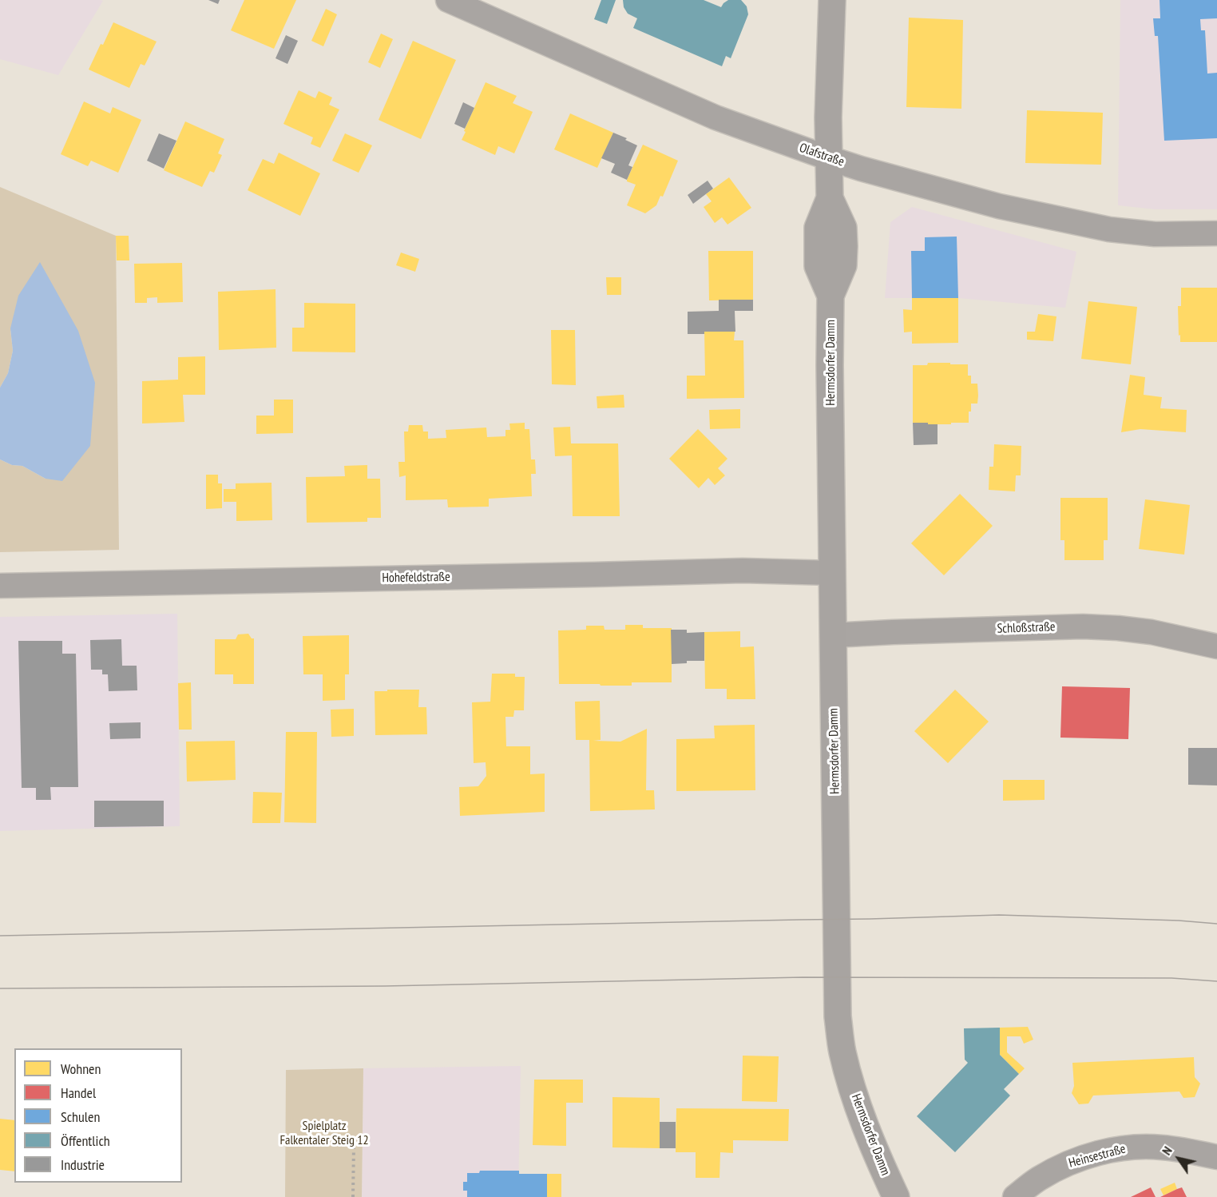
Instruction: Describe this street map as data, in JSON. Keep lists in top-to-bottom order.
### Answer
{
  "streets": {
    "main road": ["Hermsdorfer Damm"],
    "street": [
      "Olafstraße",
      "Hohefeldstraße",
      "Schloßstraße",
      "Heinsestraße"
    ]
  },
  "crossings": [
    ["Olafstraße", "Hermsdorfer Damm"],
    ["Hermsdorfer Damm", "Hohefeldstraße"],
    ["Hermsdorfer Damm", "Schloßstraße"]
  ],
  "parks": ["Spielplatz Falkentaler Steig 12"],
  "legend": [
    "Wohnen",
    "Handel",
    "Schulen",
    "Öffentlich",
    "Industrie"
  ],
  "north": "top left"
}
